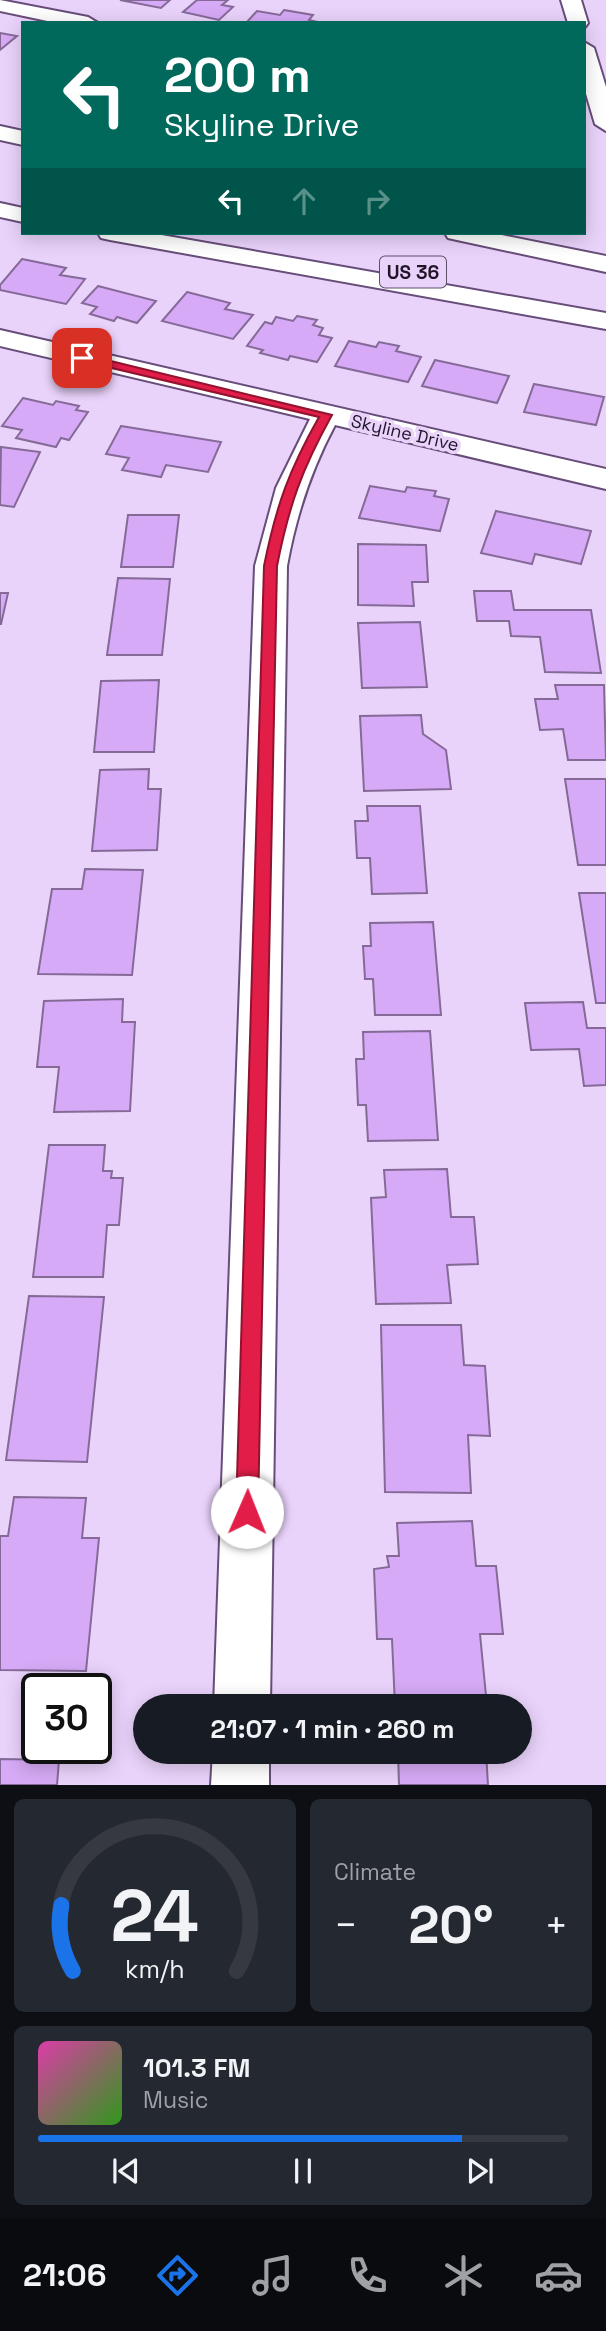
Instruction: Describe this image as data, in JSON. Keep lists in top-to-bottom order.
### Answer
{
  "streets": {
    "main road": ["US 36", "Skyline Drive"]
  },
  "page": {
    "turn": ["200 m", "Skyline Drive"],
    "limit": "30",
    "trip": "21:07 · 1 min · 260 m",
    "tile": "Climate",
    "heat": ["−", "20°", "+"],
    "song": ["101.3 FM", "Music"],
    "tabs": "21:06",
    "gauge": ["24", "km/h"]
  }
}
